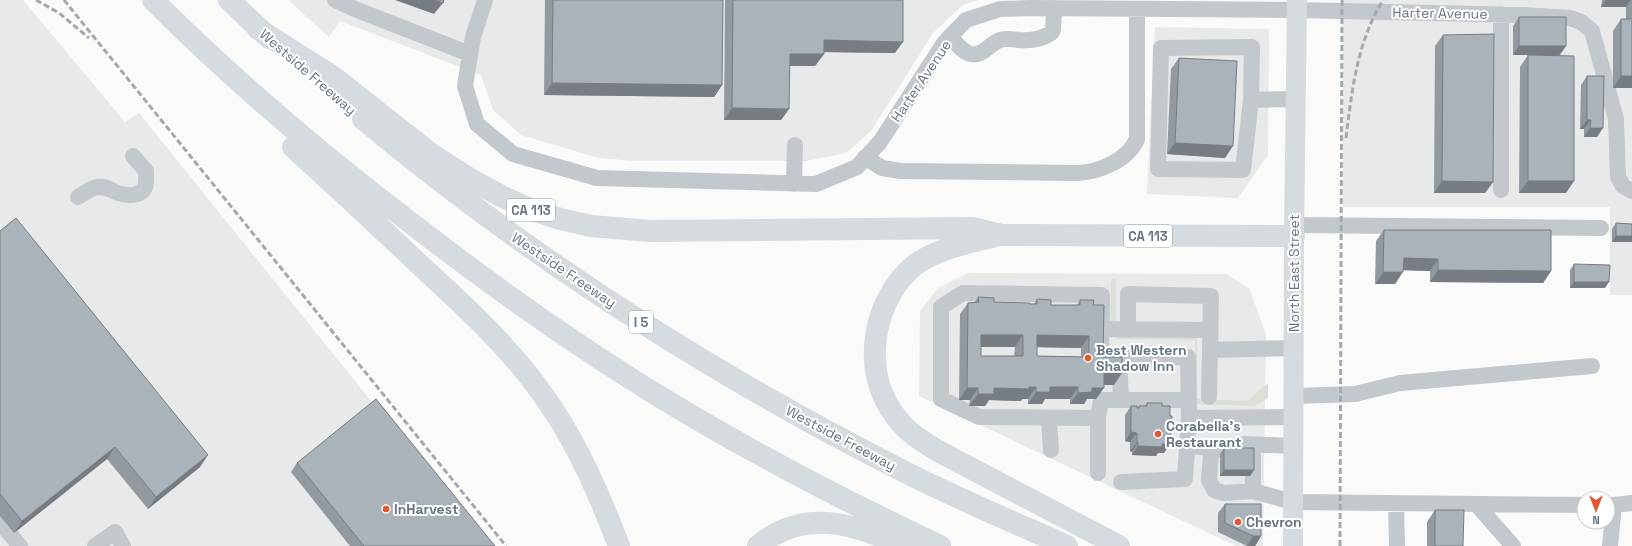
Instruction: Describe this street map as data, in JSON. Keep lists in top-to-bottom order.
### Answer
{
  "streets": {
    "highway": ["Westside Freeway", "CA 113", "I 5"],
    "main road": ["North East Street"],
    "street": ["Harter Avenue"]
  },
  "crossings": [
    ["Harter Avenue", "North East Street"],
    ["Westside Freeway", "CA 113"],
    ["CA 113", "North East Street"]
  ],
  "places": [
    "Best Western Shadow Inn",
    "Corabella's Restaurant",
    "InHarvest",
    "Chevron"
  ],
  "north": "bottom"
}
